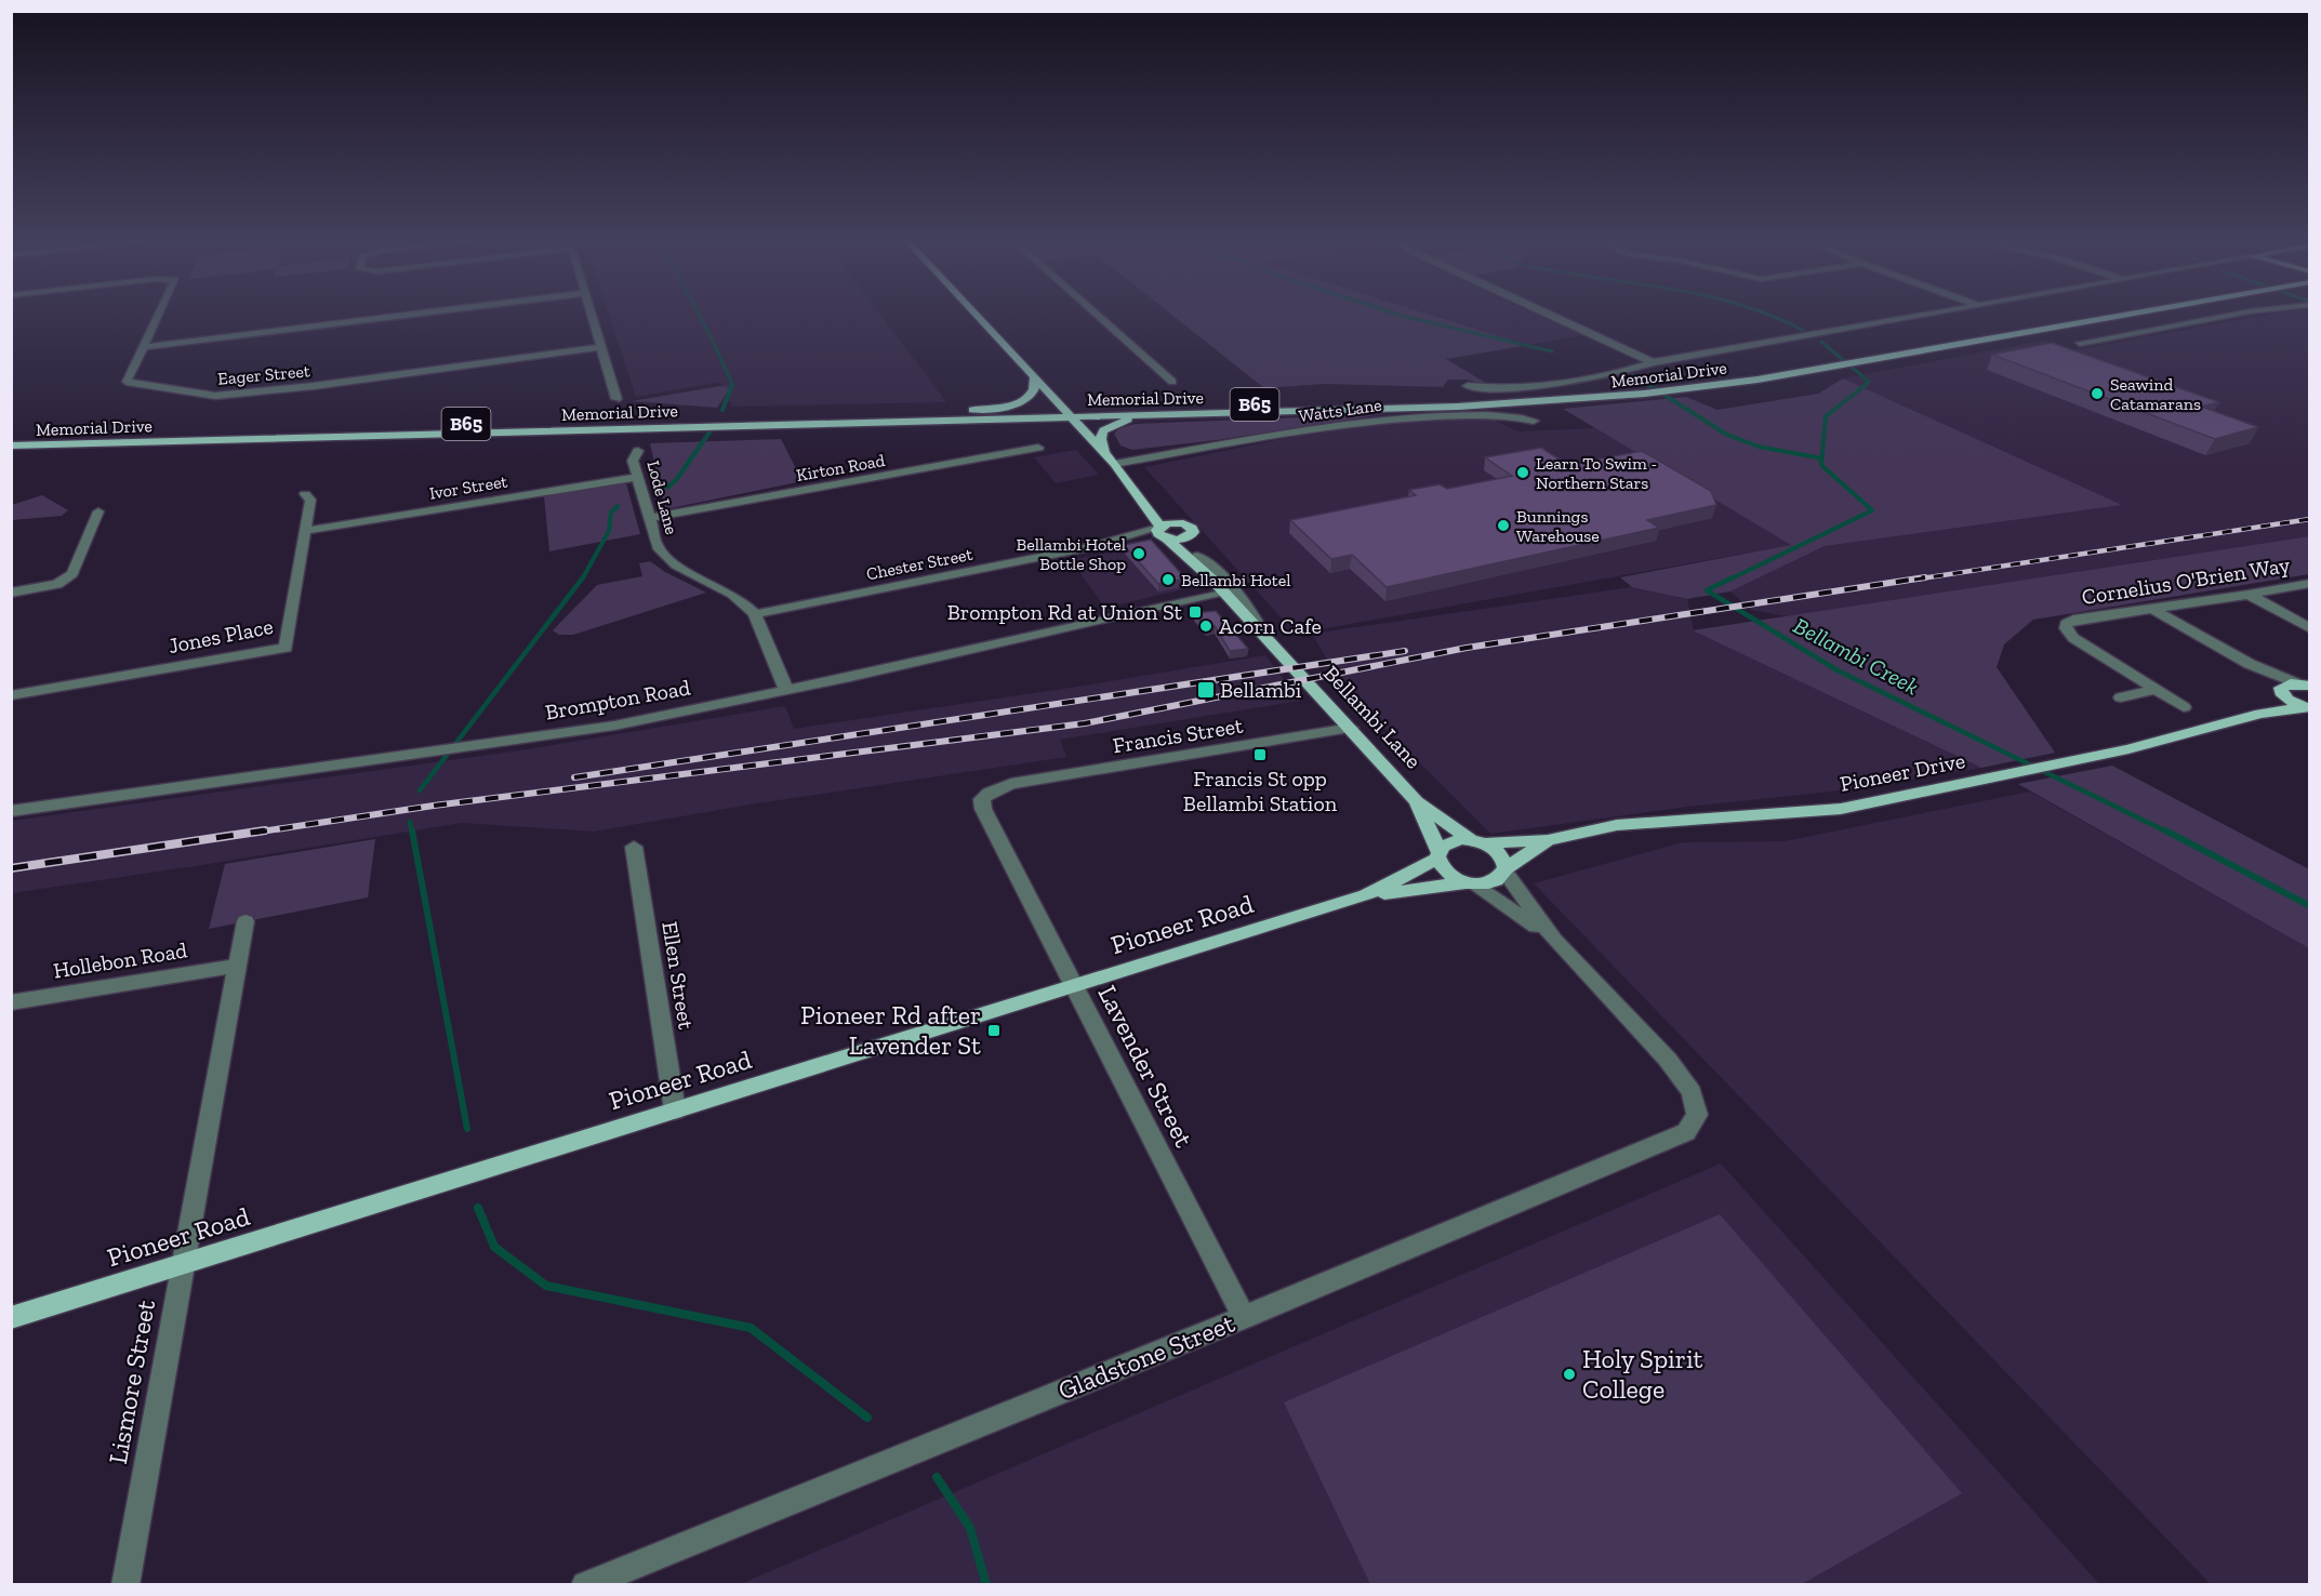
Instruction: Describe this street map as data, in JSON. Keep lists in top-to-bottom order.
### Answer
{
  "streets": {
    "main road": [
      "Memorial Drive",
      "B65",
      "Bellambi Lane",
      "Pioneer Drive",
      "Pioneer Road"
    ],
    "street": [
      "Eager Street",
      "Watts Lane",
      "Kirton Road",
      "Ivor Street",
      "Lode Lane",
      "Chester Street",
      "Cornelius O'Brien Way",
      "Jones Place",
      "Brompton Road",
      "Francis Street",
      "Hollebon Road",
      "Ellen Street",
      "Lavender Street",
      "Gladstone Street",
      "Lismore Street"
    ]
  },
  "crossings": [
    ["Kirton Road", "Lode Lane"],
    ["Ivor Street", "Lode Lane"],
    ["Ivor Street", "Jones Place"],
    ["Lode Lane", "Chester Street"],
    ["Lode Lane", "Brompton Road"],
    ["Brompton Road", "Bellambi Lane"],
    ["Bellambi Lane", "Francis Street"],
    ["Bellambi Lane", "Pioneer Drive"],
    ["Bellambi Lane", "Pioneer Road"],
    ["Francis Street", "Lavender Street"],
    ["Pioneer Drive", "Pioneer Road"],
    ["Pioneer Road", "Ellen Street"],
    ["Pioneer Road", "Lavender Street"],
    ["Pioneer Road", "Lismore Street"],
    ["Hollebon Road", "Lismore Street"],
    ["Lavender Street", "Gladstone Street"]
  ],
  "water": ["Bellambi Creek"],
  "places": {
    "other": [
      "Seawind Catamarans",
      "Learn To Swim - Northern Stars",
      "Bunnings Warehouse",
      "Bellambi Hotel Bottle Shop",
      "Bellambi Hotel",
      "Acorn Cafe",
      "Holy Spirit College"
    ],
    "transit": [
      "Brompton Rd at Union St",
      "Bellambi",
      "Francis St opp Bellambi Station",
      "Pioneer Rd after Lavender St"
    ]
  }
}
